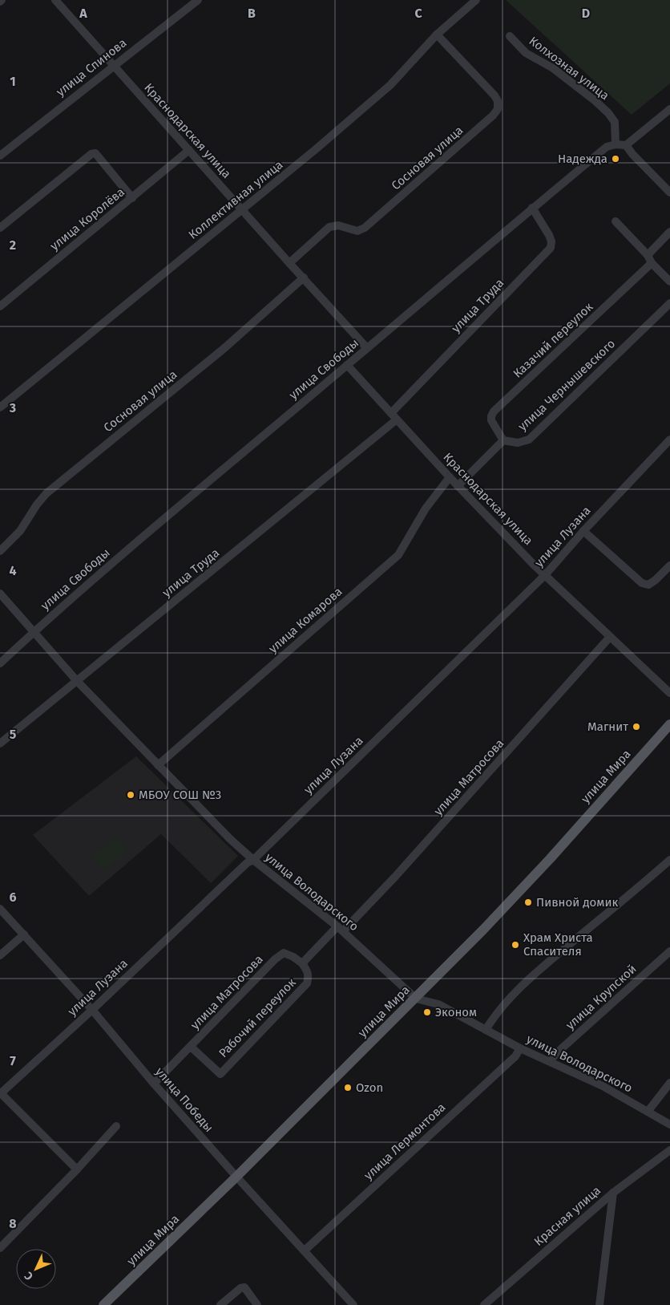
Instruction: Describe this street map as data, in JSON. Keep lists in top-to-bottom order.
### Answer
{
  "streets": {
    "main road": ["улица Мира"],
    "street": [
      "улица Спинова",
      "Колхозная улица",
      "Краснодарская улица",
      "Сосновая улица",
      "Коллективная улица",
      "улица Королёва",
      "улица Труда",
      "Казачий переулок",
      "улица Свободы",
      "улица Чернышевского",
      "улица Лузана",
      "улица Комарова",
      "улица Матросова",
      "улица Володарского",
      "улица Крупской",
      "Рабочий переулок",
      "улица Победы",
      "улица Лермонтова",
      "Красная улица"
    ]
  },
  "crossings": [
    ["улица Спинова", "Краснодарская улица"],
    ["Колхозная улица", "улица Свободы"],
    ["Краснодарская улица", "Сосновая улица"],
    ["Краснодарская улица", "Коллективная улица"],
    ["Краснодарская улица", "улица Королёва"],
    ["Краснодарская улица", "улица Труда"],
    ["Краснодарская улица", "улица Свободы"],
    ["Краснодарская улица", "улица Лузана"],
    ["Краснодарская улица", "улица Комарова"],
    ["Краснодарская улица", "улица Матросова"],
    ["Сосновая улица", "Коллективная улица"],
    ["улица Труда", "улица Свободы"],
    ["улица Труда", "улица Володарского"],
    ["Казачий переулок", "улица Чернышевского"],
    ["улица Свободы", "улица Володарского"],
    ["улица Лузана", "улица Володарского"],
    ["улица Лузана", "улица Победы"],
    ["улица Комарова", "улица Володарского"],
    ["улица Мира", "улица Володарского"],
    ["улица Мира", "улица Победы"],
    ["улица Матросова", "улица Володарского"],
    ["улица Матросова", "Рабочий переулок"],
    ["улица Матросова", "улица Победы"],
    ["улица Володарского", "улица Крупской"],
    ["улица Володарского", "улица Лермонтова"],
    ["улица Победы", "улица Лермонтова"]
  ],
  "places": [
    "Надежда",
    "Магнит",
    "МБОУ СОШ №3",
    "Пивной домик",
    "Храм Христа Спасителя",
    "Эконом",
    "Ozon"
  ],
  "north": "bottom left",
  "grid": {
    "columns": [
      "A",
      "B",
      "C",
      "D"
    ],
    "rows": [
      "1",
      "2",
      "3",
      "4",
      "5",
      "6",
      "7",
      "8"
    ]
  }
}
